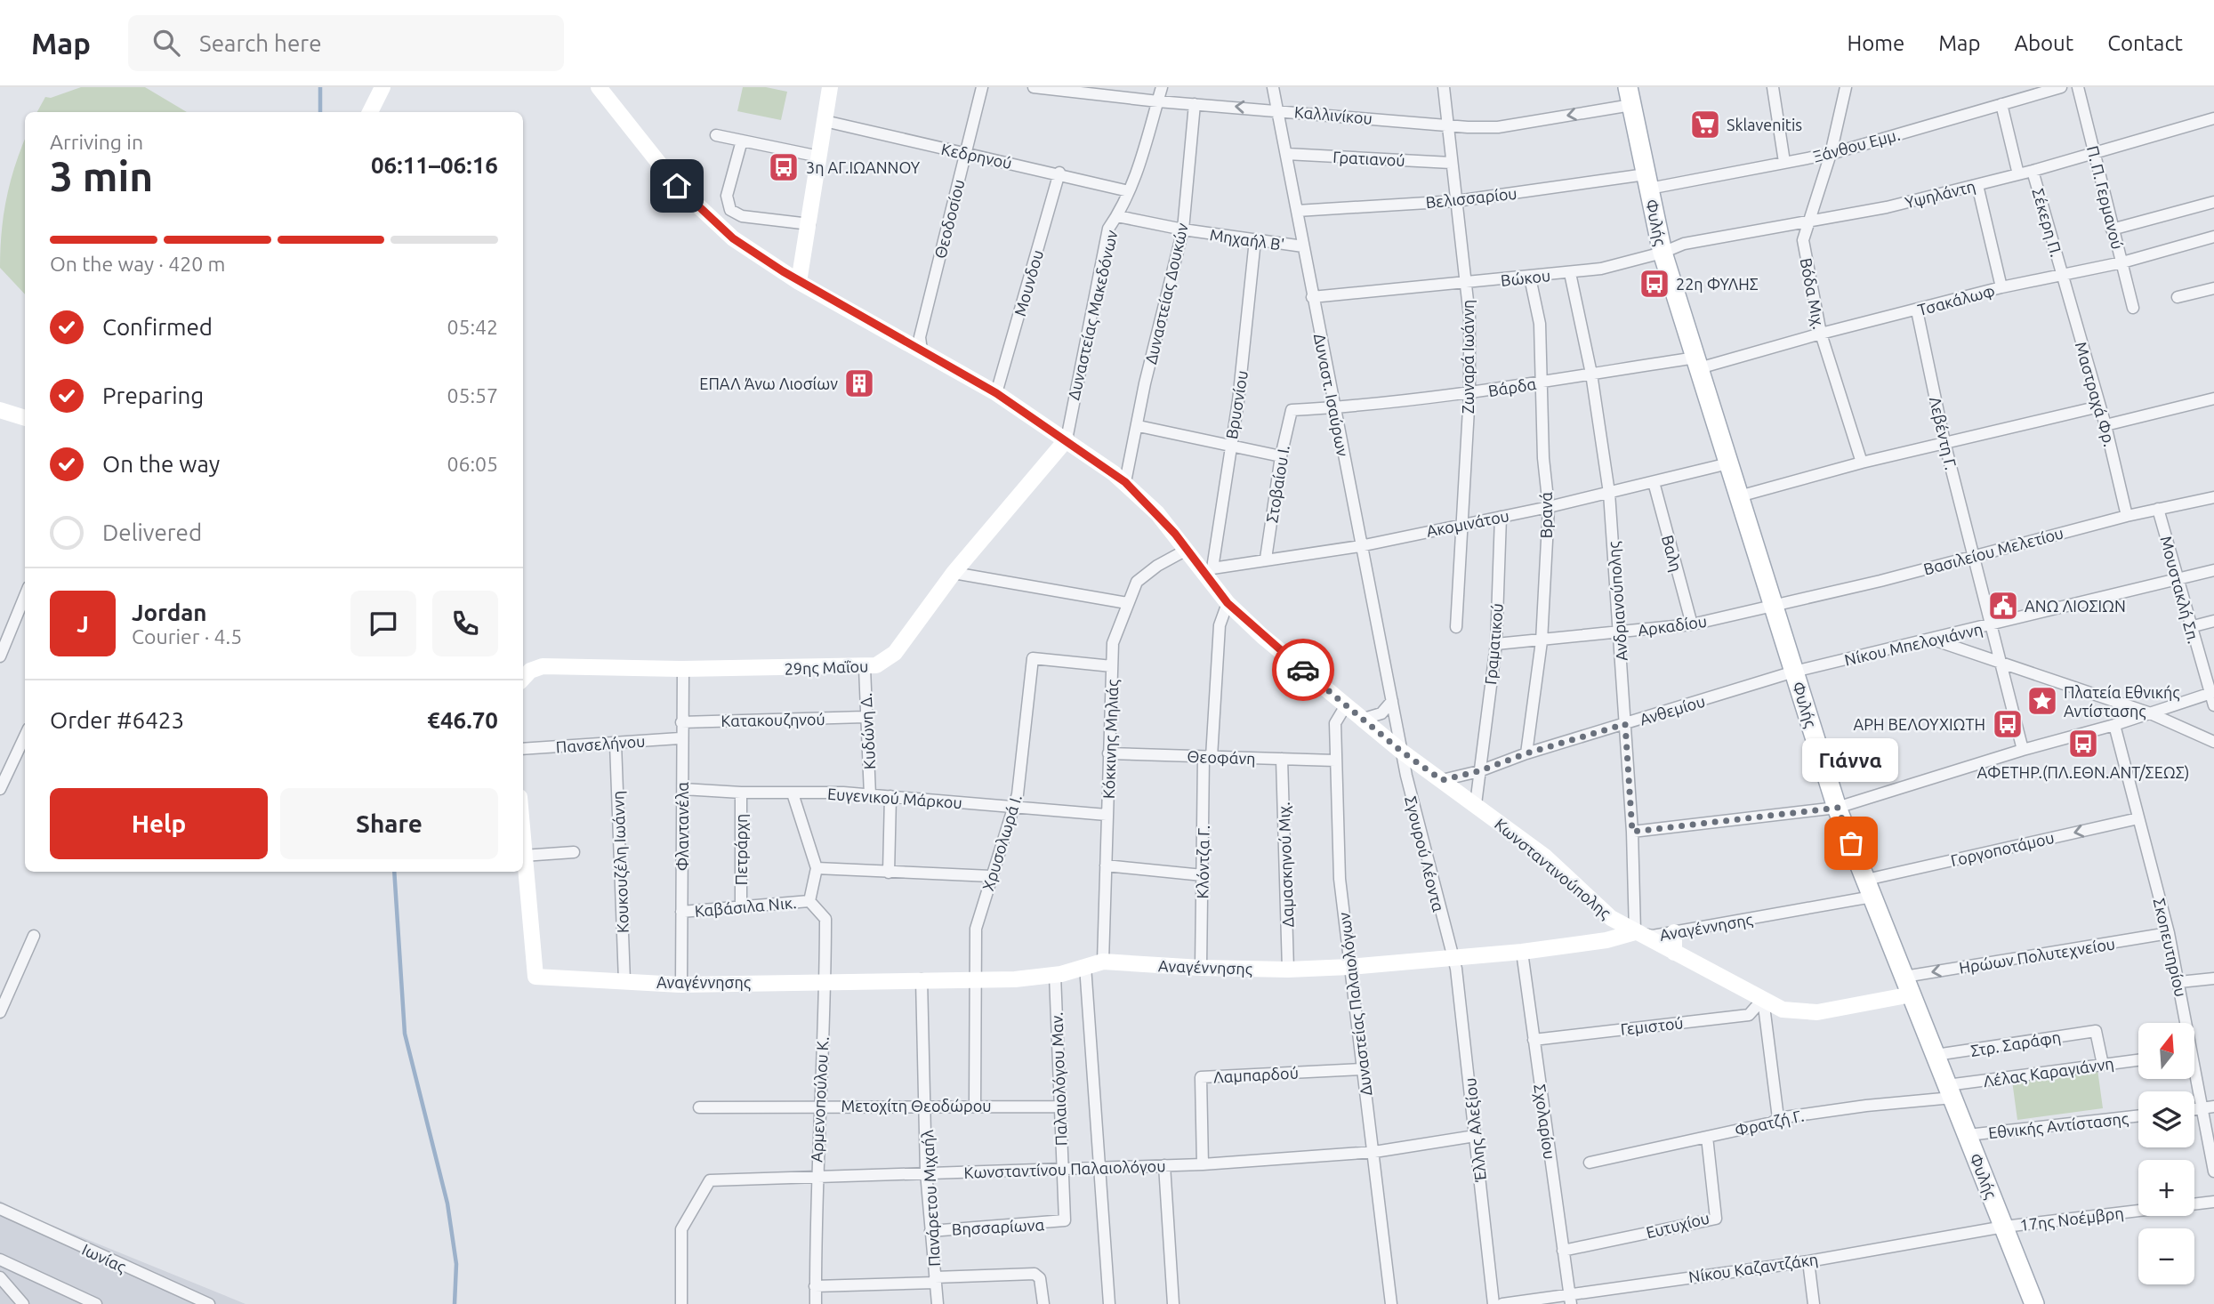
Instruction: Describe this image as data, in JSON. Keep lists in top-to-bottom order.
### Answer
{
  "streets": {
    "main road": ["Φυλής"],
    "street": [
      "Καλλινίκου",
      "Ξάνθου Εμμ.",
      "Κεδρηνού",
      "Γρατιανού",
      "Υψηλάντη",
      "Βελισσαρίου",
      "Π. Π. Γερμανού",
      "Θεοδοσίου",
      "Σέκερη Π.",
      "Μηχαήλ Β'",
      "Βώκου",
      "Μουνδου",
      "Δυναστείας Δουκών",
      "Βόδα Μιχ.",
      "Τσακάλωφ",
      "Δυναστείας Μακεδόνων",
      "Ζωναρά Ιωάννη",
      "Βάρδα",
      "Μαστραχά Φρ.",
      "Δυναστ. Ισαύρων",
      "Βρυσνίου",
      "Λεβέντη Γ.",
      "Στοβαίου Ι.",
      "Βρανά",
      "Ακομινάτου",
      "Βασιλείου Μελετίου",
      "Βαλη",
      "Μουστακλή Σπ.",
      "Ανδριανούπολης",
      "Αρκαδίου",
      "Γραματικού",
      "Νίκου Μπελογιάννη",
      "29ης Μαΐου",
      "Ανθεμίου",
      "Κατακουζηνού",
      "Κυδώνη Δ.",
      "Κόκκινης Μηλιάς",
      "Πανσελήνου",
      "Θεοφάνη",
      "Ευγενικού Μάρκου",
      "Φλαντανέλα",
      "Χρυσολωρά Ι.",
      "Γοργοποτάμου",
      "Πετράρχη",
      "Σγουρού Λέοντα",
      "Κουκουζέλη Ιωάννη",
      "Κλόντζα Γ.",
      "Δαμασκηνού Μιχ.",
      "Κωνσταντινούπολης",
      "Καβάσιλα Νικ.",
      "Αναγέννησης",
      "Σκοπευτηρίου",
      "Ηρώων Πολυτεχνείου",
      "Δυναστείας Παλαιολόγων",
      "Γεμιστού",
      "Στρ. Σαράφη",
      "Λέλας Καραγιάννη",
      "Λαμπαρδού",
      "Παλαιολόγου Μαν.",
      "Αρμενοπούλου Κ.",
      "Μετοχίτη Θεοδώρου",
      "Σχολαρίου",
      "Φρατζή Γ.",
      "Εθνικής Αντίστασης",
      "Έλλης Αλεξίου",
      "Κωνσταντίνου Παλαιολόγου",
      "Πανάρετου Μιχαήλ",
      "17ης Νοέμβρη",
      "Ευτυχίου",
      "Βησσαρίωνα",
      "Ιωνίας",
      "Νίκου Καζαντζάκη"
    ]
  },
  "crossings": [
    ["Καλλινίκου", "Φυλής"],
    ["Καλλινίκου", "Δυναστείας Δουκών"],
    ["Καλλινίκου", "Δυναστείας Μακεδόνων"],
    ["Καλλινίκου", "Ζωναρά Ιωάννη"],
    ["Καλλινίκου", "Δυναστ. Ισαύρων"],
    ["Ξάνθου Εμμ.", "Βελισσαρίου"],
    ["Ξάνθου Εμμ.", "Φυλής"],
    ["Ξάνθου Εμμ.", "Βόδα Μιχ."],
    ["Κεδρηνού", "Θεοδοσίου"],
    ["Κεδρηνού", "Μουνδου"],
    ["Κεδρηνού", "Δυναστείας Μακεδόνων"],
    ["Γρατιανού", "Ζωναρά Ιωάννη"],
    ["Γρατιανού", "Δυναστ. Ισαύρων"],
    ["Υψηλάντη", "Π. Π. Γερμανού"],
    ["Υψηλάντη", "Φυλής"],
    ["Υψηλάντη", "Σέκερη Π."],
    ["Υψηλάντη", "Βώκου"],
    ["Υψηλάντη", "Βόδα Μιχ."],
    ["Βελισσαρίου", "Φυλής"],
    ["Βελισσαρίου", "Ζωναρά Ιωάννη"],
    ["Βελισσαρίου", "Δυναστ. Ισαύρων"],
    ["Π. Π. Γερμανού", "Τσακάλωφ"],
    ["Θεοδοσίου", "Κωνσταντινούπολης"],
    ["Φυλής", "Βώκου"],
    ["Φυλής", "Τσακάλωφ"],
    ["Φυλής", "Βάρδα"],
    ["Φυλής", "Ακομινάτου"],
    ["Φυλής", "Βασιλείου Μελετίου"],
    ["Φυλής", "Αρκαδίου"],
    ["Φυλής", "Νίκου Μπελογιάννη"],
    ["Φυλής", "Ανθεμίου"],
    ["Φυλής", "Γοργοποτάμου"],
    ["Φυλής", "Κωνσταντινούπολης"],
    ["Φυλής", "Αναγέννησης"],
    ["Φυλής", "Ηρώων Πολυτεχνείου"],
    ["Φυλής", "Στρ. Σαράφη"],
    ["Φυλής", "Λέλας Καραγιάννη"],
    ["Φυλής", "Φρατζή Γ."],
    ["Φυλής", "Εθνικής Αντίστασης"],
    ["Φυλής", "17ης Νοέμβρη"],
    ["Φυλής", "Νίκου Καζαντζάκη"],
    ["Σέκερη Π.", "Τσακάλωφ"],
    ["Σέκερη Π.", "Μαστραχά Φρ."],
    ["Μηχαήλ Β'", "Δυναστείας Δουκών"],
    ["Μηχαήλ Β'", "Δυναστείας Μακεδόνων"],
    ["Μηχαήλ Β'", "Δυναστ. Ισαύρων"],
    ["Μηχαήλ Β'", "Βρυσνίου"],
    ["Βώκου", "Ζωναρά Ιωάννη"],
    ["Βώκου", "Δυναστ. Ισαύρων"],
    ["Βώκου", "Βρανά"],
    ["Βώκου", "Ανδριανούπολης"],
    ["Μουνδου", "Κωνσταντινούπολης"],
    ["Δυναστείας Δουκών", "Κωνσταντινούπολης"],
    ["Βόδα Μιχ.", "Τσακάλωφ"],
    ["Τσακάλωφ", "Βάρδα"],
    ["Τσακάλωφ", "Μαστραχά Φρ."],
    ["Τσακάλωφ", "Λεβέντη Γ."],
    ["Δυναστείας Μακεδόνων", "29ης Μαΐου"],
    ["Δυναστείας Μακεδόνων", "Κωνσταντινούπολης"],
    ["Ζωναρά Ιωάννη", "Βάρδα"],
    ["Ζωναρά Ιωάννη", "Ακομινάτου"],
    ["Βάρδα", "Δυναστ. Ισαύρων"],
    ["Βάρδα", "Στοβαίου Ι."],
    ["Βάρδα", "Βρανά"],
    ["Βάρδα", "Ανδριανούπολης"],
    ["Μαστραχά Φρ.", "Βασιλείου Μελετίου"],
    ["Δυναστ. Ισαύρων", "Ακομινάτου"],
    ["Δυναστ. Ισαύρων", "Σγουρού Λέοντα"],
    ["Δυναστ. Ισαύρων", "Κωνσταντινούπολης"],
    ["Βρυσνίου", "Ακομινάτου"],
    ["Βρυσνίου", "Κωνσταντινούπολης"],
    ["Λεβέντη Γ.", "Βασιλείου Μελετίου"],
    ["Λεβέντη Γ.", "Νίκου Μπελογιάννη"],
    ["Στοβαίου Ι.", "Ακομινάτου"],
    ["Βρανά", "Ακομινάτου"],
    ["Βρανά", "Αρκαδίου"],
    ["Βρανά", "Ανθεμίου"],
    ["Ακομινάτου", "Βαλη"],
    ["Ακομινάτου", "Ανδριανούπολης"],
    ["Ακομινάτου", "Γραματικού"],
    ["Ακομινάτου", "Κωνσταντινούπολης"],
    ["Βασιλείου Μελετίου", "Μουστακλή Σπ."],
    ["Βασιλείου Μελετίου", "Αρκαδίου"],
    ["Βαλη", "Αρκαδίου"],
    ["Μουστακλή Σπ.", "Νίκου Μπελογιάννη"],
    ["Ανδριανούπολης", "Αρκαδίου"],
    ["Ανδριανούπολης", "Ανθεμίου"],
    ["Ανδριανούπολης", "Κωνσταντινούπολης"],
    ["Ανδριανούπολης", "Αναγέννησης"],
    ["Αρκαδίου", "Γραματικού"],
    ["Γραματικού", "Ανθεμίου"],
    ["Νίκου Μπελογιάννη", "Ανθεμίου"],
    ["29ης Μαΐου", "Κυδώνη Δ."],
    ["29ης Μαΐου", "Φλαντανέλα"],
    ["29ης Μαΐου", "Κωνσταντινούπολης"],
    ["Ανθεμίου", "Κωνσταντινούπολης"],
    ["Κατακουζηνού", "Κυδώνη Δ."],
    ["Κατακουζηνού", "Φλαντανέλα"],
    ["Κυδώνη Δ.", "Ευγενικού Μάρκου"],
    ["Κόκκινης Μηλιάς", "Θεοφάνη"],
    ["Κόκκινης Μηλιάς", "Ευγενικού Μάρκου"],
    ["Κόκκινης Μηλιάς", "Χρυσολωρά Ι."],
    ["Κόκκινης Μηλιάς", "Κωνσταντινούπολης"],
    ["Κόκκινης Μηλιάς", "Αναγέννησης"],
    ["Πανσελήνου", "Φλαντανέλα"],
    ["Πανσελήνου", "Κουκουζέλη Ιωάννη"],
    ["Θεοφάνη", "Κλόντζα Γ."],
    ["Θεοφάνη", "Δαμασκηνού Μιχ."],
    ["Θεοφάνη", "Δυναστείας Παλαιολόγων"],
    ["Ευγενικού Μάρκου", "Φλαντανέλα"],
    ["Ευγενικού Μάρκου", "Χρυσολωρά Ι."],
    ["Ευγενικού Μάρκου", "Πετράρχη"],
    ["Φλαντανέλα", "Καβάσιλα Νικ."],
    ["Φλαντανέλα", "Αναγέννησης"],
    ["Χρυσολωρά Ι.", "Αναγέννησης"],
    ["Χρυσολωρά Ι.", "Μετοχίτη Θεοδώρου"],
    ["Γοργοποτάμου", "Αναγέννησης"],
    ["Γοργοποτάμου", "Σκοπευτηρίου"],
    ["Πετράρχη", "Καβάσιλα Νικ."],
    ["Σγουρού Λέοντα", "Κωνσταντινούπολης"],
    ["Σγουρού Λέοντα", "Αναγέννησης"],
    ["Σγουρού Λέοντα", "Έλλης Αλεξίου"],
    ["Κουκουζέλη Ιωάννη", "Αναγέννησης"],
    ["Κλόντζα Γ.", "Κωνσταντινούπολης"],
    ["Κλόντζα Γ.", "Αναγέννησης"],
    ["Δαμασκηνού Μιχ.", "Αναγέννησης"],
    ["Κωνσταντινούπολης", "Αναγέννησης"],
    ["Κωνσταντινούπολης", "Ηρώων Πολυτεχνείου"],
    ["Κωνσταντινούπολης", "Δυναστείας Παλαιολόγων"],
    ["Κωνσταντινούπολης", "Γεμιστού"],
    ["Καβάσιλα Νικ.", "Αρμενοπούλου Κ."],
    ["Αναγέννησης", "Δυναστείας Παλαιολόγων"],
    ["Αναγέννησης", "Παλαιολόγου Μαν."],
    ["Αναγέννησης", "Αρμενοπούλου Κ."],
    ["Αναγέννησης", "Σχολαρίου"],
    ["Αναγέννησης", "Έλλης Αλεξίου"],
    ["Αναγέννησης", "Πανάρετου Μιχαήλ"],
    ["Σκοπευτηρίου", "Ηρώων Πολυτεχνείου"],
    ["Δυναστείας Παλαιολόγων", "Λαμπαρδού"],
    ["Δυναστείας Παλαιολόγων", "Κωνσταντίνου Παλαιολόγου"],
    ["Γεμιστού", "Σχολαρίου"],
    ["Στρ. Σαράφη", "Λέλας Καραγιάννη"],
    ["Λέλας Καραγιάννη", "Φρατζή Γ."],
    ["Λαμπαρδού", "Κωνσταντίνου Παλαιολόγου"],
    ["Παλαιολόγου Μαν.", "Μετοχίτη Θεοδώρου"],
    ["Παλαιολόγου Μαν.", "Κωνσταντίνου Παλαιολόγου"],
    ["Παλαιολόγου Μαν.", "Βησσαρίωνα"],
    ["Αρμενοπούλου Κ.", "Μετοχίτη Θεοδώρου"],
    ["Αρμενοπούλου Κ.", "Κωνσταντίνου Παλαιολόγου"],
    ["Μετοχίτη Θεοδώρου", "Πανάρετου Μιχαήλ"],
    ["Σχολαρίου", "Ευτυχίου"],
    ["Σχολαρίου", "Νίκου Καζαντζάκη"],
    ["Φρατζή Γ.", "Ευτυχίου"],
    ["Έλλης Αλεξίου", "Κωνσταντίνου Παλαιολόγου"],
    ["Κωνσταντίνου Παλαιολόγου", "Πανάρετου Μιχαήλ"],
    ["Πανάρετου Μιχαήλ", "Βησσαρίωνα"],
    ["17ης Νοέμβρη", "Νίκου Καζαντζάκη"]
  ],
  "one_way": ["Καλλινίκου", "Ηρώων Πολυτεχνείου"],
  "places": {
    "supermarket": ["Sklavenitis"],
    "bus stop": [
      "3η ΑΓ.ΙΩΑΝΝΟΥ",
      "22η ΦΥΛΗΣ",
      "ΑΡΗ ΒΕΛΟΥΧΙΩΤΗ",
      "ΑΦΕΤΗΡ.(ΠΛ.ΕΘΝ.ΑΝΤ/ΣΕΩΣ)"
    ],
    "building": ["ΕΠΑΛ Άνω Λιοσίων"],
    "public building": ["ΑΝΩ ΛΙΟΣΙΩΝ"],
    "place": ["Πλατεία Εθνικής Αντίστασης"],
    "other": ["Γιάννα"]
  },
  "north": "top",
  "page": {
    "header": "Map",
    "search": "Search here",
    "nav": [
      "Home",
      "Map",
      "About",
      "Contact"
    ],
    "heading": ["3 min", "Arriving in", "06:11–06:16"],
    "panel": [
      "Jordan",
      "Courier · 4.5",
      "Order #6423",
      "€46.70"
    ],
    "bar": "On the way · 420 m",
    "list": [
      ["Confirmed", "05:42"],
      ["Preparing", "05:57"],
      ["On the way", "06:05"],
      "Delivered"
    ],
    "round": "J",
    "bubble": "Γιάννα",
    "buttons": ["Help", "Share"],
    "map_buttons": ["+", "−"]
  }
}
